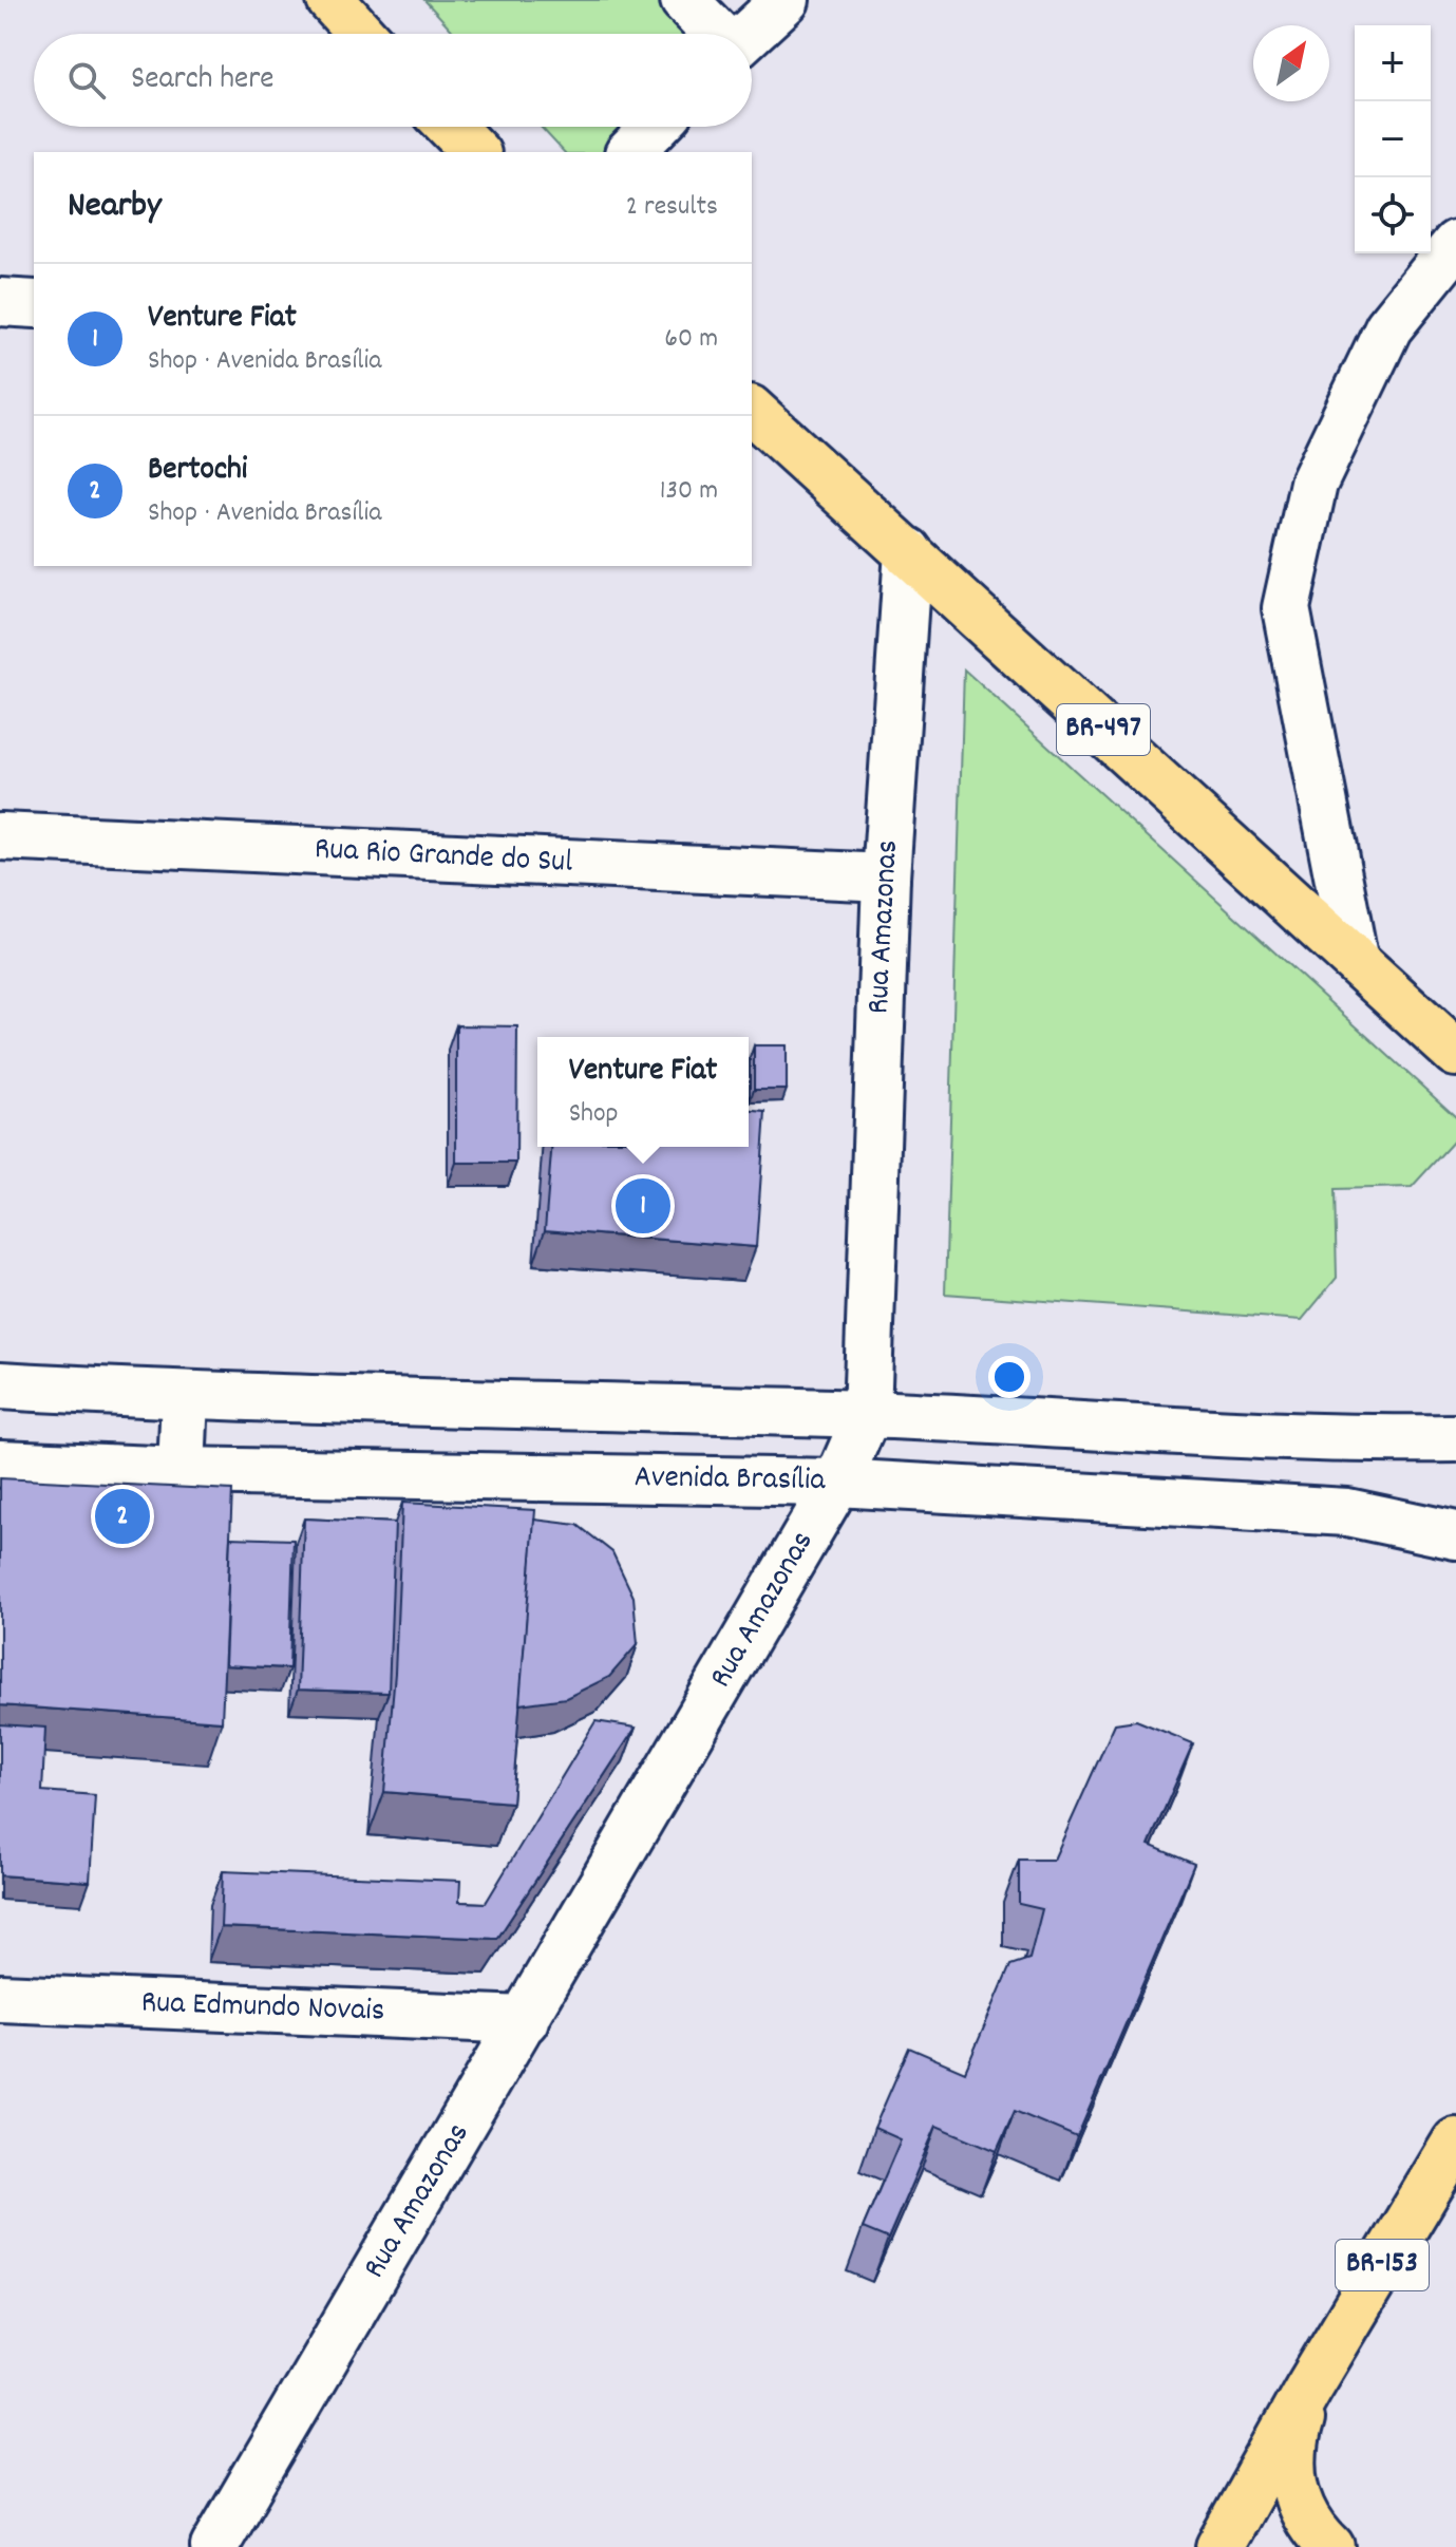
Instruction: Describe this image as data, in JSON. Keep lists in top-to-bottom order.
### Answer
{
  "streets": {
    "highway": ["BR-497", "BR-153"],
    "street": [
      "Rua Rio Grande do Sul",
      "Rua Amazonas",
      "Avenida Brasília",
      "Rua Edmundo Novais"
    ]
  },
  "crossings": [
    ["BR-497", "Rua Amazonas"],
    ["Rua Rio Grande do Sul", "Rua Amazonas"],
    ["Rua Amazonas", "Avenida Brasília"],
    ["Rua Amazonas", "Rua Edmundo Novais"]
  ],
  "north": "top right",
  "page": {
    "map_buttons": ["+", "−"],
    "search": "Search here",
    "heading": ["Nearby", "2 results"],
    "list": [
      {
        "mark": "1",
        "name": "Venture Fiat",
        "note": "Shop · Avenida Brasília",
        "value": "60 m"
      },
      {
        "mark": "2",
        "name": "Bertochi",
        "note": "Shop · Avenida Brasília",
        "value": "130 m"
      }
    ],
    "popup": ["Venture Fiat", "Shop"],
    "pins": ["1", "2"]
  }
}
